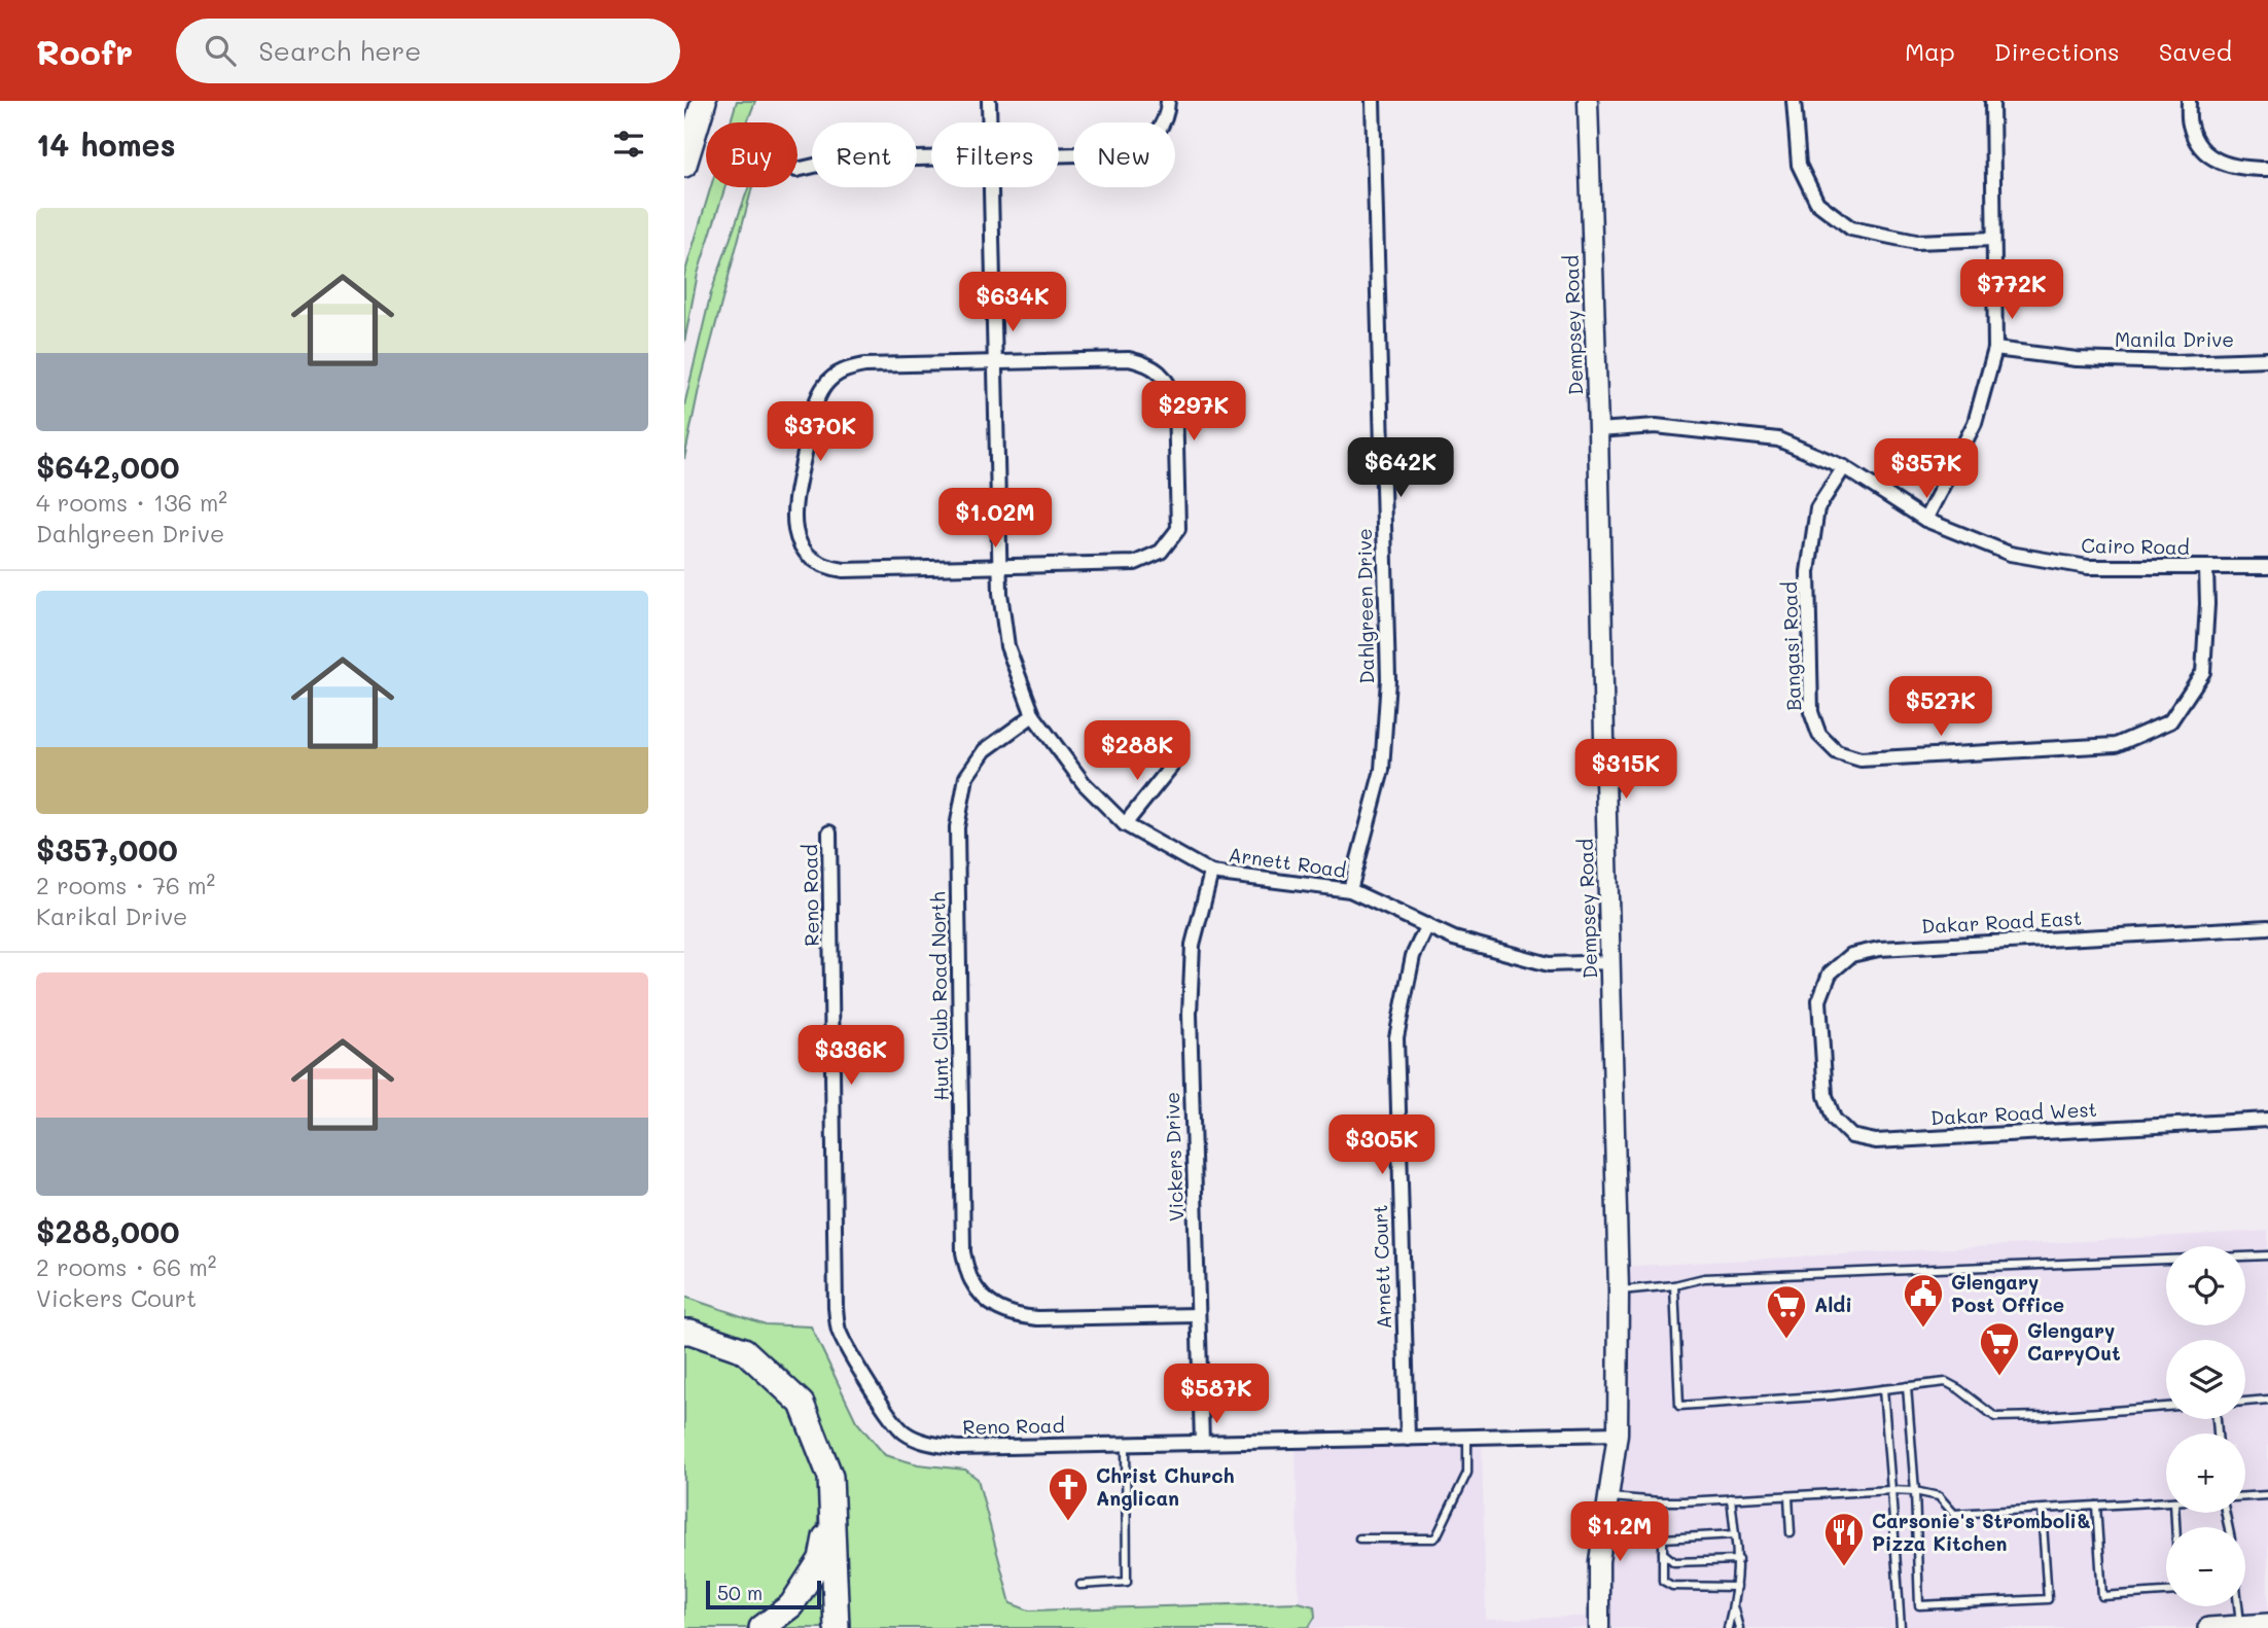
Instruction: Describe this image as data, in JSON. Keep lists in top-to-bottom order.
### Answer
{
  "streets": {
    "main road": ["Dempsey Road"],
    "street": [
      "Manila Drive",
      "Cairo Road",
      "Dahlgreen Drive",
      "Bangasi Road",
      "Arnett Road",
      "Reno Road",
      "Dakar Road East",
      "Hunt Club Road North",
      "Dakar Road West",
      "Vickers Drive",
      "Arnett Court"
    ]
  },
  "crossings": [
    ["Dempsey Road", "Cairo Road"],
    ["Dempsey Road", "Arnett Road"],
    ["Dempsey Road", "Reno Road"],
    ["Cairo Road", "Bangasi Road"],
    ["Dahlgreen Drive", "Arnett Road"],
    ["Arnett Road", "Hunt Club Road North"],
    ["Arnett Road", "Vickers Drive"],
    ["Arnett Road", "Arnett Court"],
    ["Reno Road", "Vickers Drive"],
    ["Reno Road", "Arnett Court"],
    ["Dakar Road East", "Dakar Road West"],
    ["Hunt Club Road North", "Vickers Drive"]
  ],
  "places": {
    "public building": ["Glengary Post Office"],
    "supermarket": ["Aldi", "Glengary CarryOut"],
    "church": ["Christ Church Anglican"],
    "restaurant": ["Carsonie's Stromboli& Pizza Kitchen"]
  },
  "scale_bar": "50 m",
  "page": {
    "header": "Roofr",
    "search": "Search here",
    "nav": ["Map", "Directions", "Saved"],
    "heading": "14 homes",
    "chip": [
      "Buy",
      "Rent",
      "Filters",
      "New"
    ],
    "list": [
      {
        "name": "$642,000",
        "note": "4 rooms · 136 m² · Dahlgreen Drive"
      },
      {
        "name": "$357,000",
        "note": "2 rooms · 76 m² · Karikal Drive"
      },
      {
        "name": "$288,000",
        "note": "2 rooms · 66 m² · Vickers Court"
      }
    ],
    "price": [
      "$772K",
      "$634K",
      "$297K",
      "$370K",
      "$642K",
      "$357K",
      "$1.02M",
      "$527K",
      "$288K",
      "$315K",
      "$336K",
      "$305K",
      "$587K",
      "$1.2M"
    ],
    "map_buttons": ["+", "−"],
    "scale": "50 m"
  }
}
